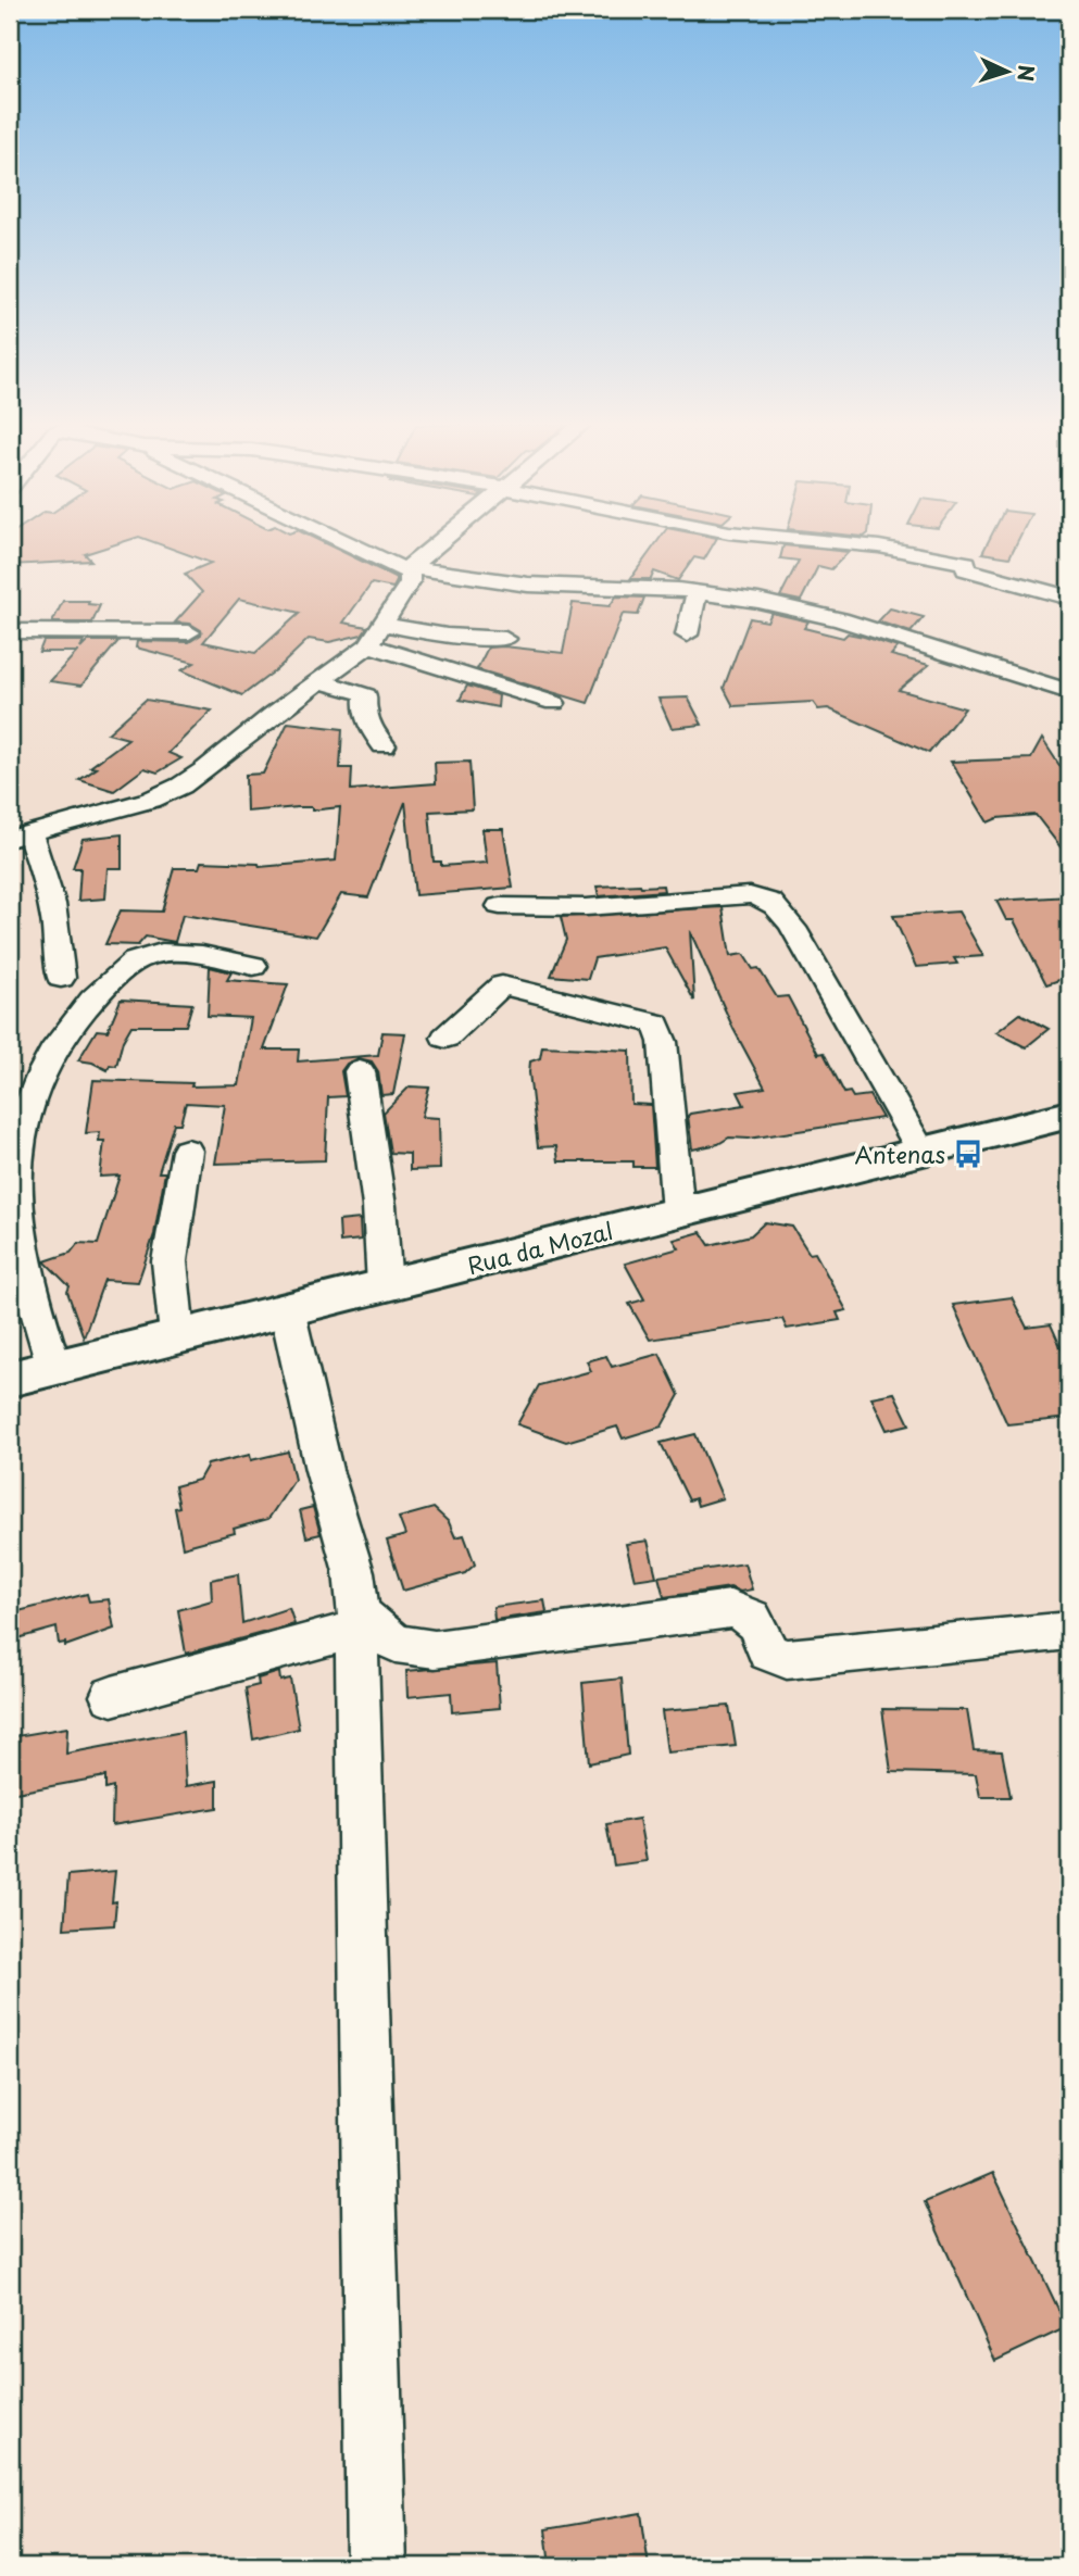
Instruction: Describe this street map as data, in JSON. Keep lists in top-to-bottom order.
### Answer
{
  "streets": {
    "main road": ["Rua da Mozal"]
  },
  "places": {
    "bus stop": ["Antenas"]
  },
  "north": "right"
}
